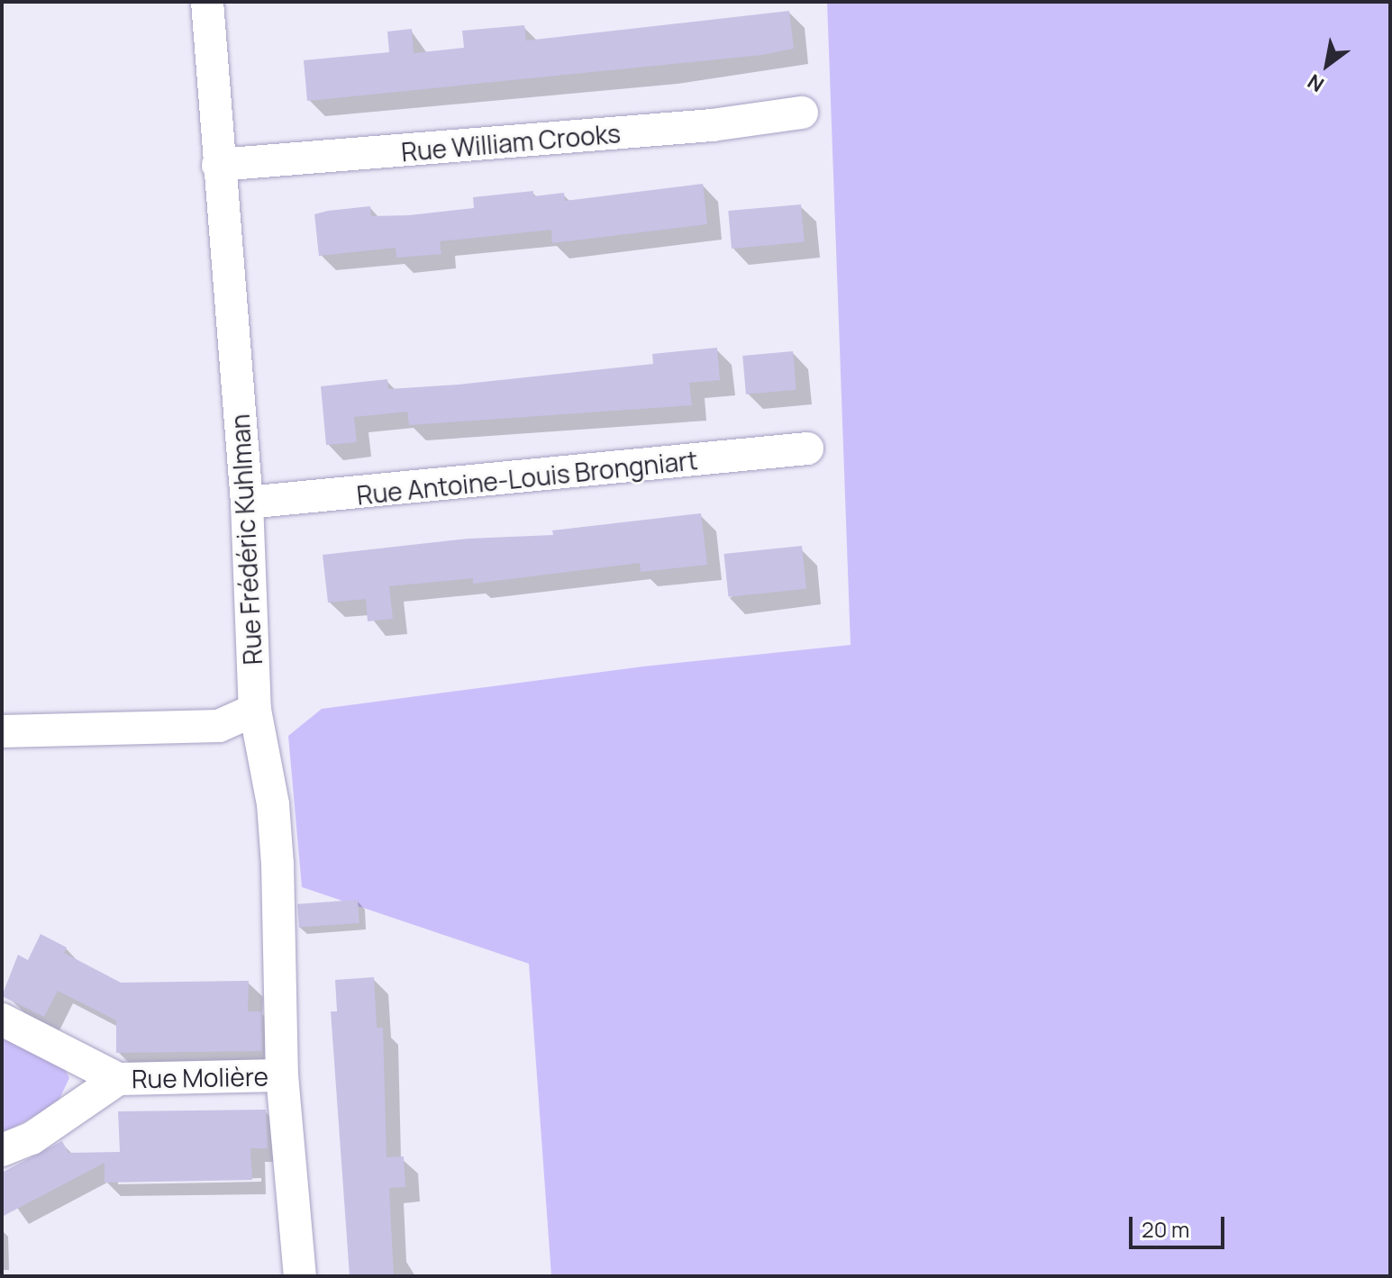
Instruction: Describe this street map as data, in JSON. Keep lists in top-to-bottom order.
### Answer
{
  "streets": {
    "street": [
      "Rue William Crooks",
      "Rue Antoine-Louis Brongniart",
      "Rue Frédéric Kuhlman",
      "Rue Molière"
    ]
  },
  "crossings": [
    ["Rue William Crooks", "Rue Frédéric Kuhlman"],
    ["Rue Antoine-Louis Brongniart", "Rue Frédéric Kuhlman"],
    ["Rue Frédéric Kuhlman", "Rue Molière"]
  ],
  "scale_bar": "20 m",
  "north": "bottom left"
}
